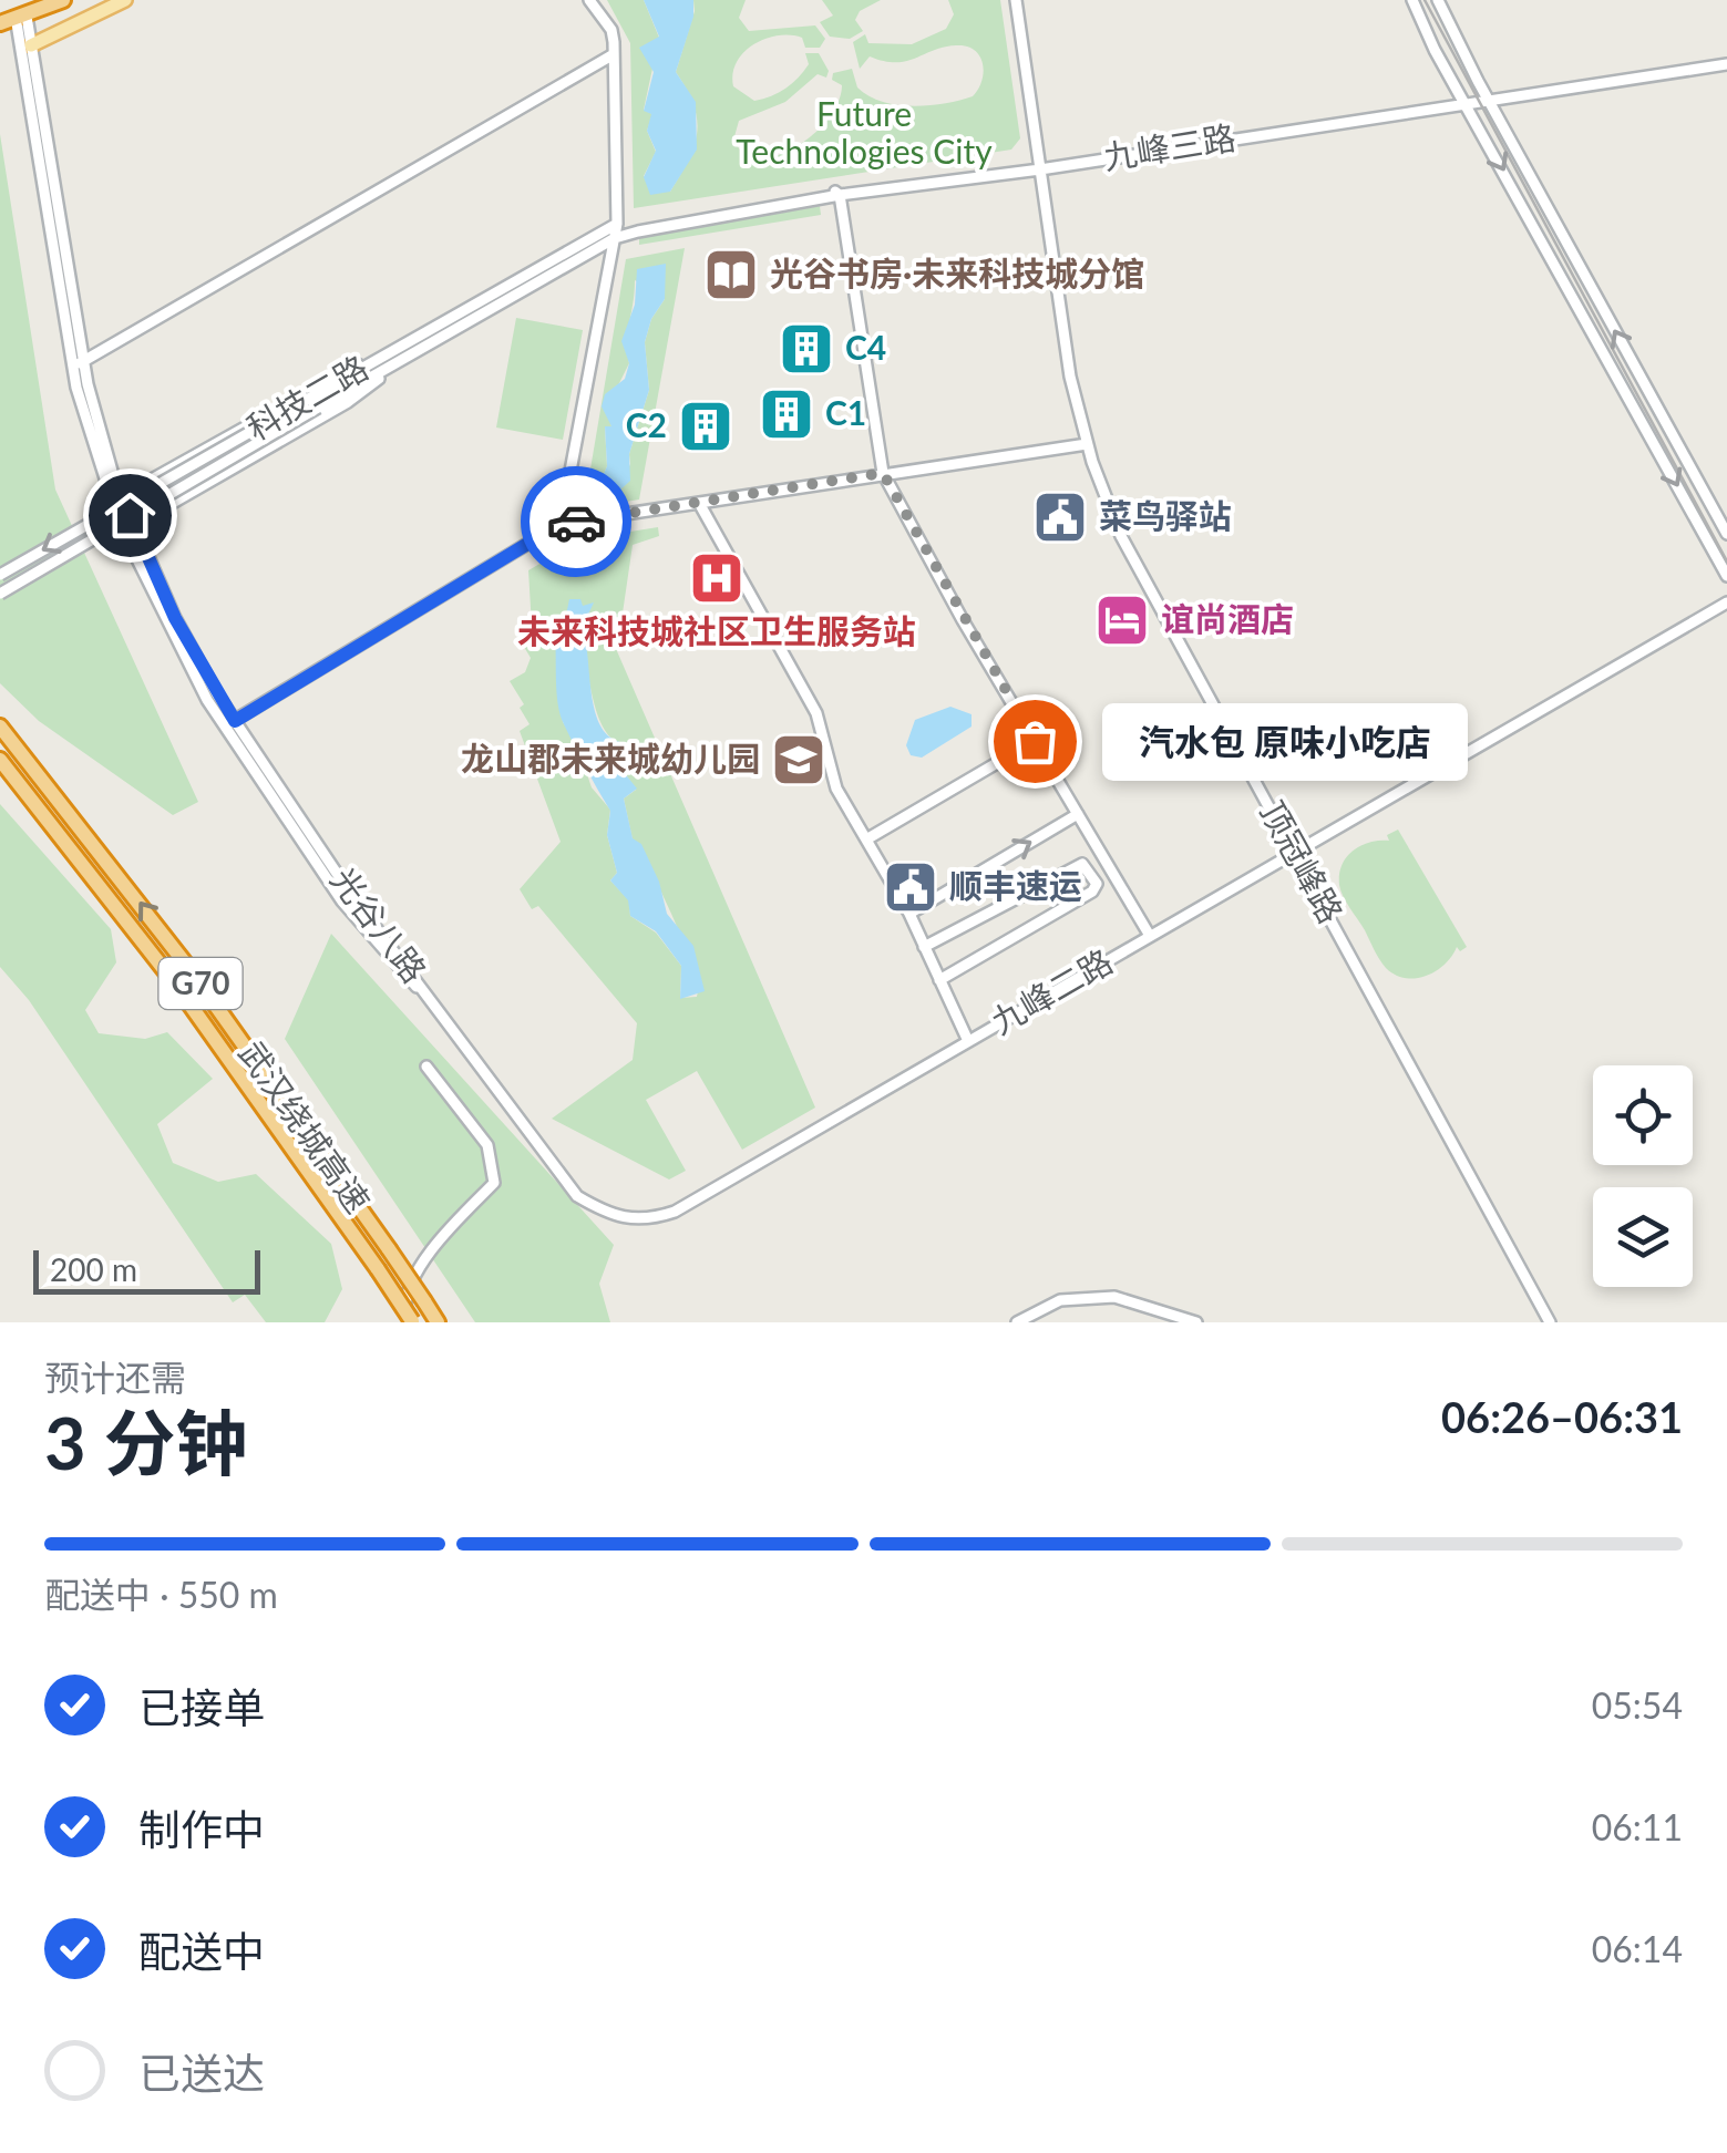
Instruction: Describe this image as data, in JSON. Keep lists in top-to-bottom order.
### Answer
{
  "streets": {
    "highway": ["G70", "武汉绕城高速"],
    "street": [
      "九峰三路",
      "科技二路",
      "顶冠峰路",
      "光谷八路",
      "九峰二路"
    ]
  },
  "crossings": [
    ["九峰三路", "科技二路"],
    ["九峰三路", "顶冠峰路"],
    ["顶冠峰路", "九峰二路"],
    ["光谷八路", "九峰二路"]
  ],
  "parks": ["Future Technologies City"],
  "places": {
    "library": ["光谷书房·未来科技城分馆"],
    "building": ["C4", "C1", "C2"],
    "public building": ["菜鸟驿站", "顺丰速运"],
    "hospital": ["未来科技城社区卫生服务站"],
    "hotel": ["谊尚酒店"],
    "other": ["汽水包 原味小吃店"],
    "school or university": ["龙山郡未来城幼儿园"]
  },
  "scale_bar": "200 m",
  "page": {
    "bubble": "汽水包 原味小吃店",
    "scale": "200 m",
    "heading": ["3 分钟", "预计还需", "06:26–06:31"],
    "bar": "配送中 · 550 m",
    "list": [
      ["已接单", "05:54"],
      ["制作中", "06:11"],
      ["配送中", "06:14"],
      "已送达"
    ]
  }
}
